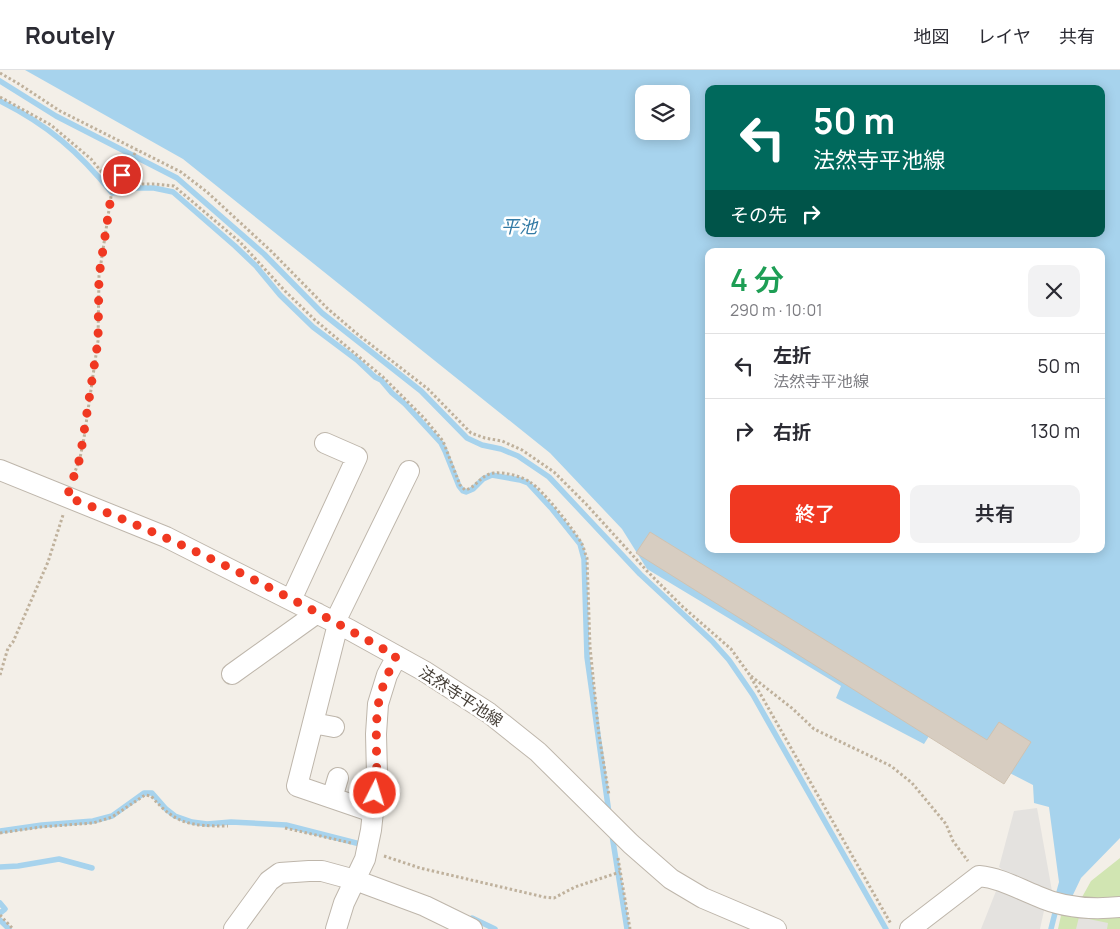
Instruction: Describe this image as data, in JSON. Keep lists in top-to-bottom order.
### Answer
{
  "streets": {
    "street": ["法然寺平池線"]
  },
  "water": ["平池"],
  "page": {
    "header": "Routely",
    "nav": ["地図", "レイヤ", "共有"],
    "turn": ["50 m", "法然寺平池線"],
    "then": "その先",
    "heading": ["4 分", "290 m · 10:01"],
    "list": [
      {
        "name": "左折",
        "note": "法然寺平池線",
        "value": "50 m"
      },
      {
        "name": "右折",
        "value": "130 m"
      }
    ],
    "buttons": ["終了", "共有"]
  }
}
